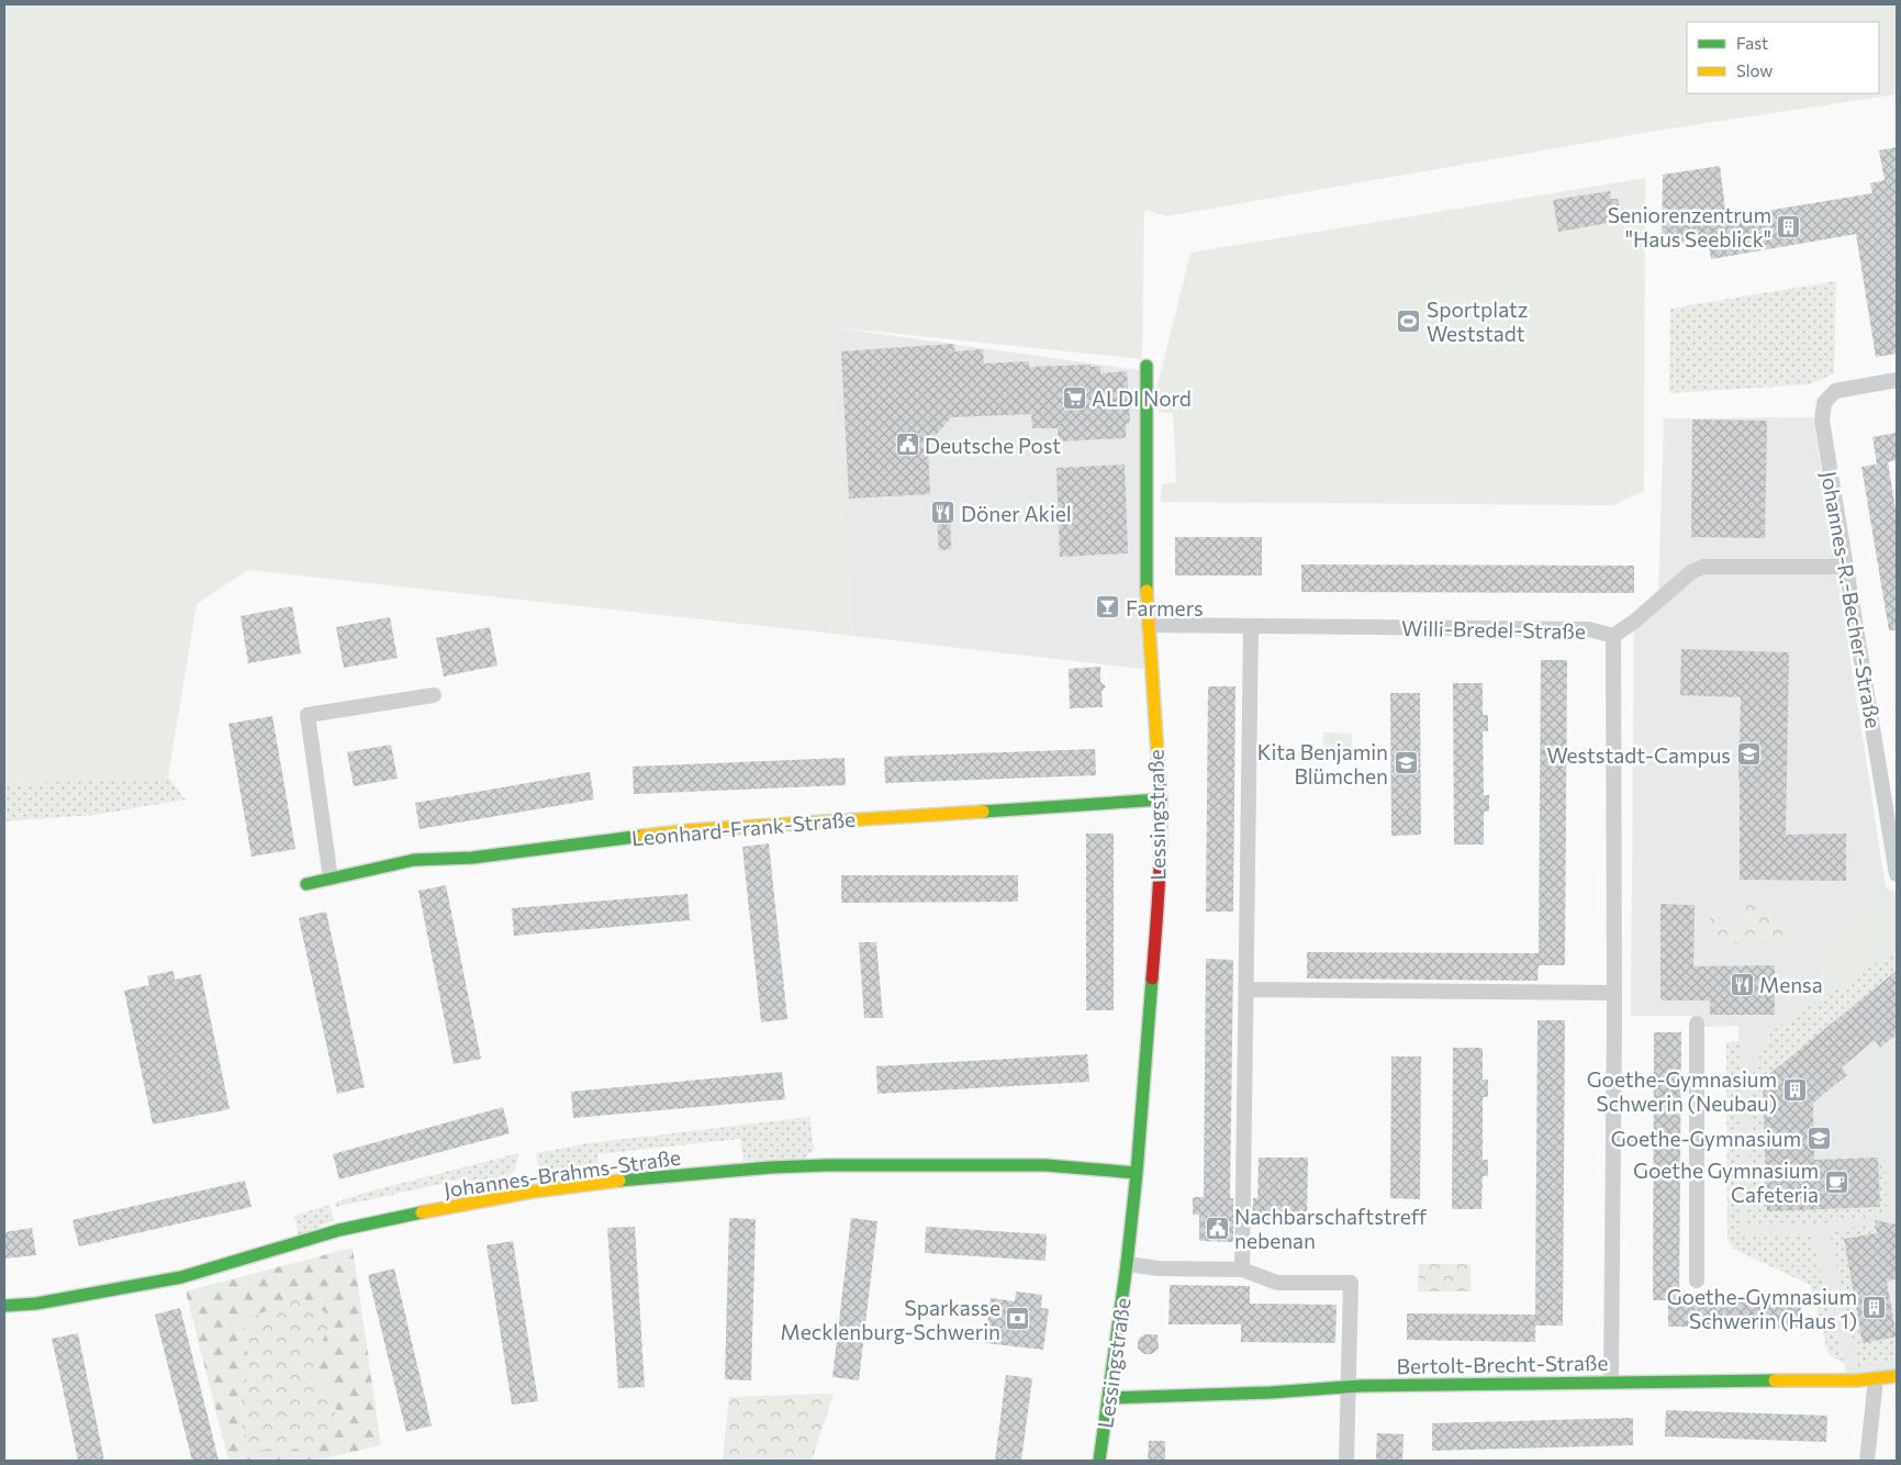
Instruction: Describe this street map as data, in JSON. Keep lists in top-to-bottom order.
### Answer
{
  "streets": {
    "street": [
      "Johannes-R.-Becher-Straße",
      "Willi-Bredel-Straße",
      "Lessingstraße",
      "Leonhard-Frank-Straße",
      "Johannes-Brahms-Straße",
      "Bertolt-Brecht-Straße"
    ]
  },
  "crossings": [
    ["Willi-Bredel-Straße", "Lessingstraße"],
    ["Willi-Bredel-Straße", "Bertolt-Brecht-Straße"],
    ["Lessingstraße", "Leonhard-Frank-Straße"],
    ["Lessingstraße", "Johannes-Brahms-Straße"],
    ["Lessingstraße", "Bertolt-Brecht-Straße"]
  ],
  "places": {
    "building": ["Seniorenzentrum \"Haus Seeblick\"", "Goethe-Gymnasium Schwerin (Neubau)", "Goethe-Gymnasium Schwerin (Haus 1)"],
    "sports": ["Sportplatz Weststadt"],
    "supermarket": ["ALDI Nord"],
    "public building": ["Deutsche Post", "Nachbarschaftstreff nebenan"],
    "restaurant": ["Döner Akiel", "Mensa"],
    "bar": ["Farmers"],
    "school or university": ["Weststadt-Campus", "Kita Benjamin Blümchen", "Goethe-Gymnasium"],
    "cafe": ["Goethe Gymnasium Cafeteria"],
    "bank": ["Sparkasse Mecklenburg-Schwerin"]
  },
  "legend": ["Fast", "Slow"]
}
